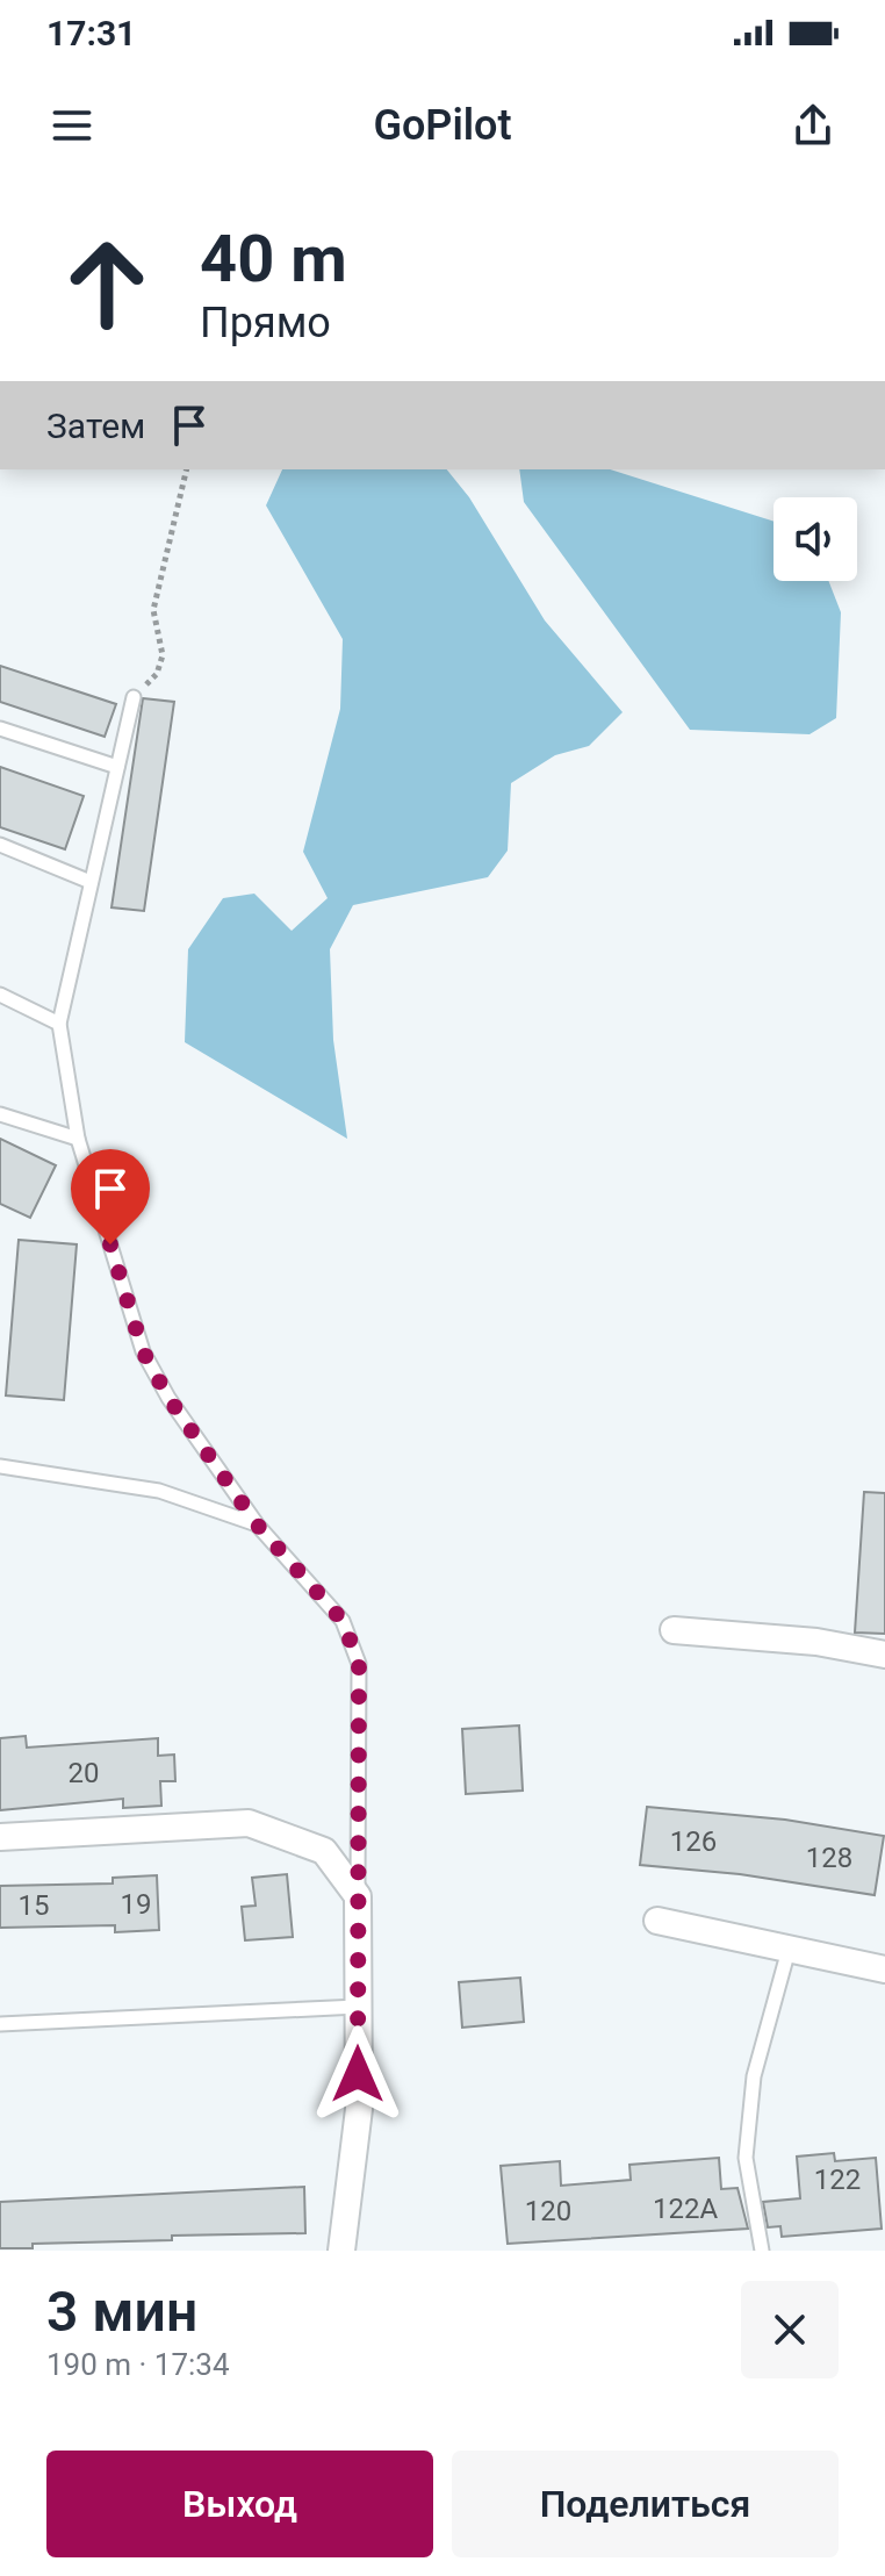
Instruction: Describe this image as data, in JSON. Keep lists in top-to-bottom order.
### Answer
{
  "house_numbers": [
    "20",
    "126",
    "128",
    "19",
    "15",
    "122",
    "122А",
    "120"
  ],
  "page": {
    "status": "17:31",
    "header": "GoPilot",
    "turn": ["40 m", "Прямо"],
    "then": "Затем",
    "heading": ["3 мин", "190 m · 17:34"],
    "buttons": ["Выход", "Поделиться"]
  }
}
